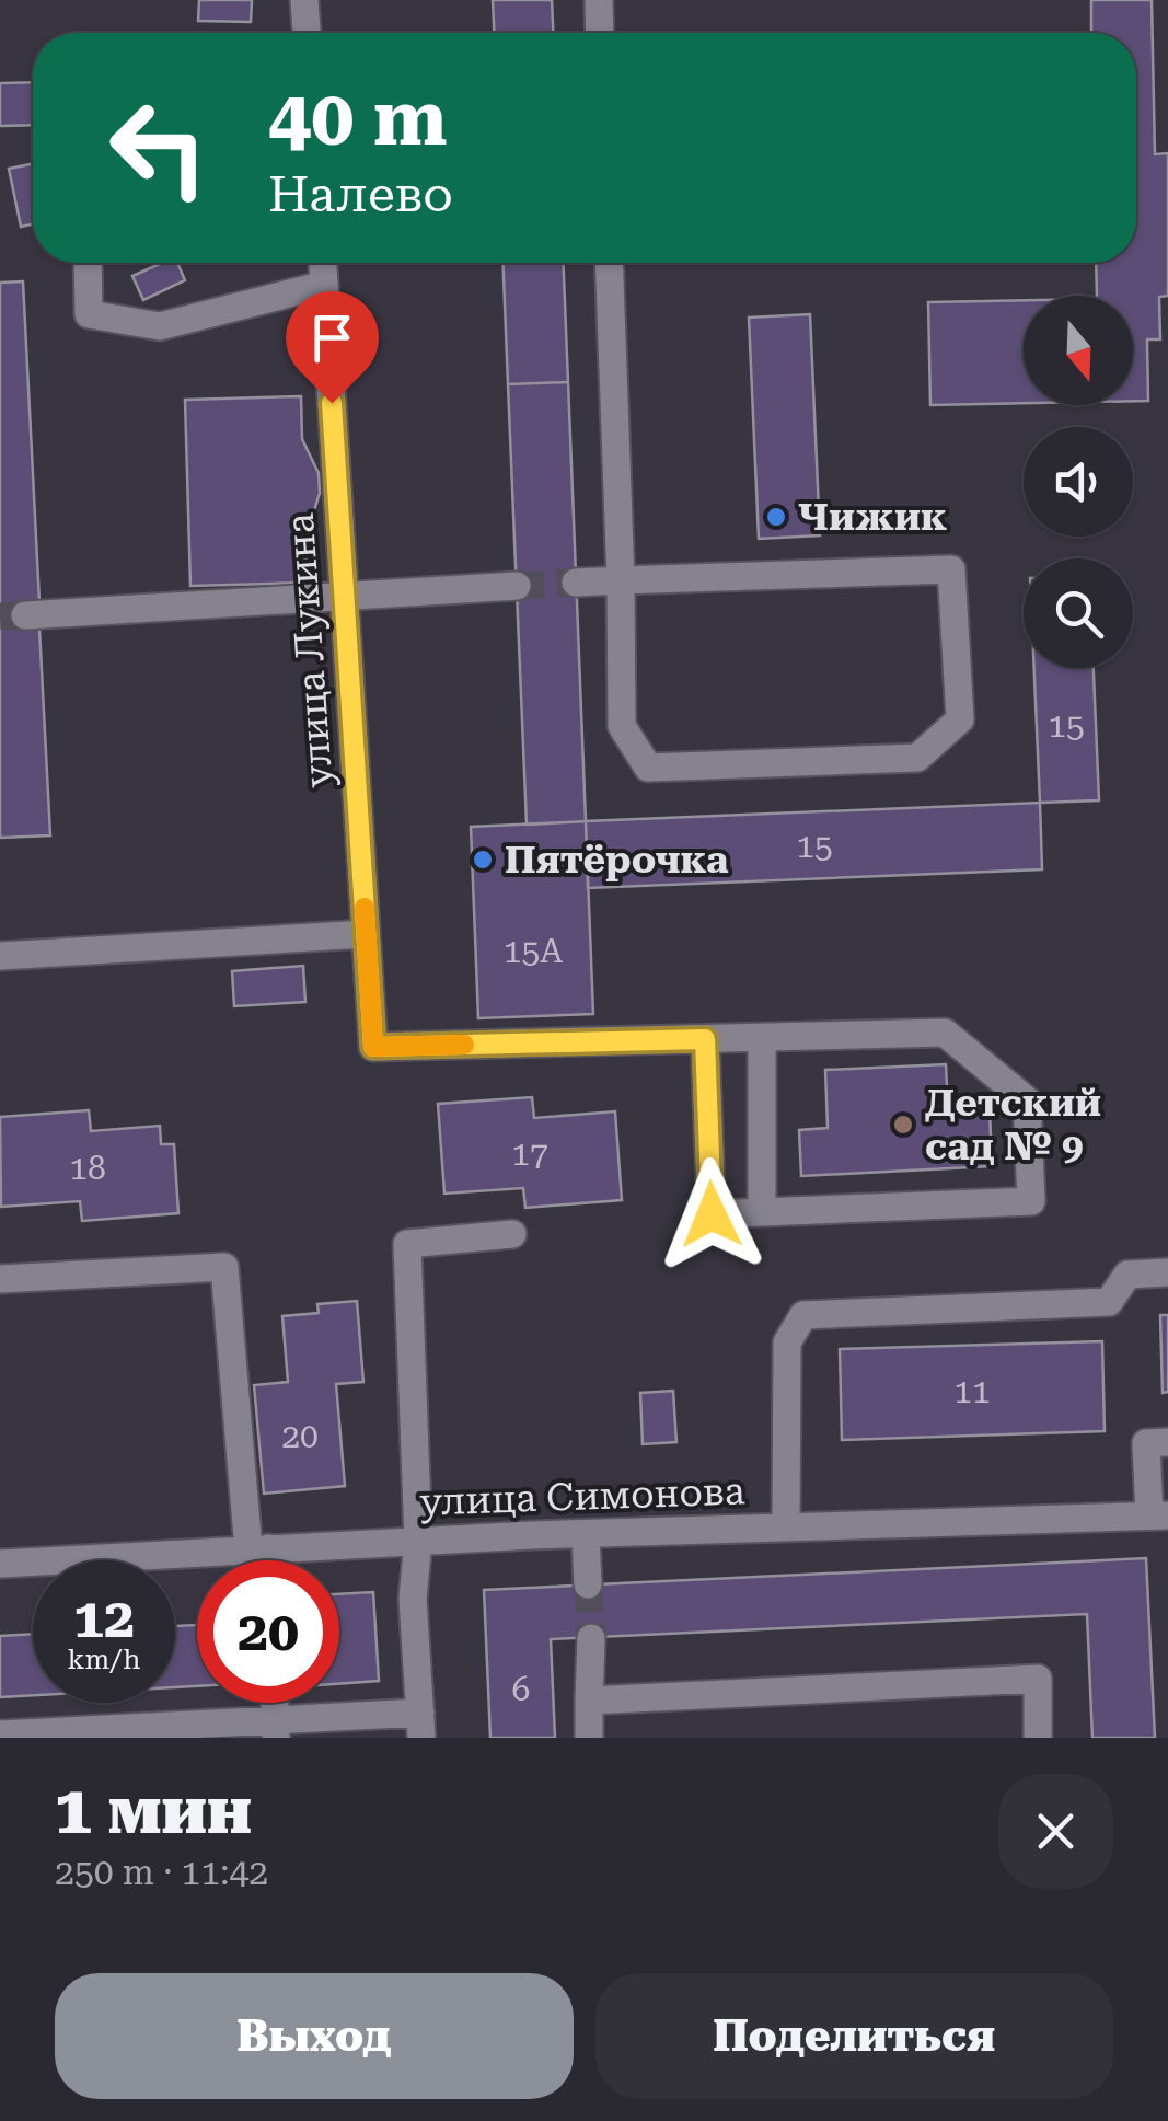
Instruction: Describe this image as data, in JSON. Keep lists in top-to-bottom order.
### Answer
{
  "streets": {
    "street": ["улица Лукина", "улица Симонова"]
  },
  "places": ["Чижик", "Пятёрочка", "Детский сад № 9"],
  "house_numbers": [
    "15",
    "15",
    "15А",
    "17",
    "18",
    "11",
    "20",
    "6"
  ],
  "north": "bottom",
  "page": {
    "turn": ["40 m", "Налево"],
    "speed": "12 km/h",
    "limit": "20",
    "heading": ["1 мин", "250 m · 11:42"],
    "buttons": ["Выход", "Поделиться"]
  }
}
